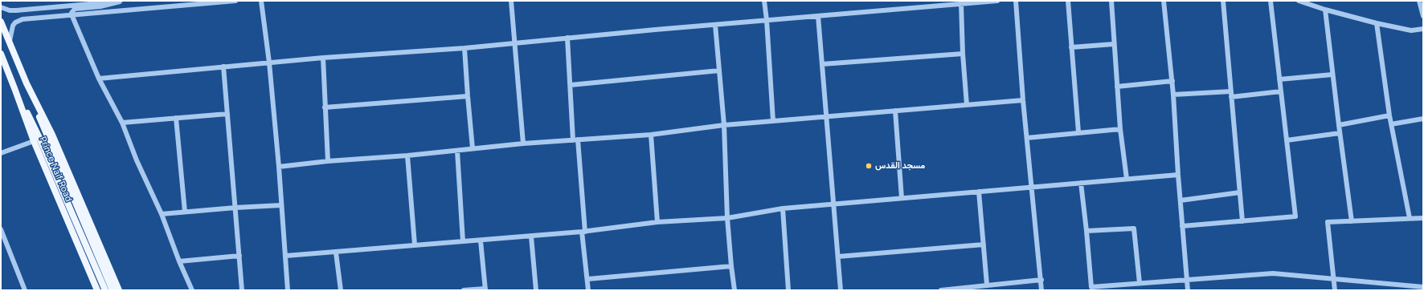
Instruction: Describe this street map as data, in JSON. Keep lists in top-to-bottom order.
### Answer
{
  "streets": {
    "main road": ["Prince Naif Road"]
  },
  "places": ["مسجد القدس"]
}
